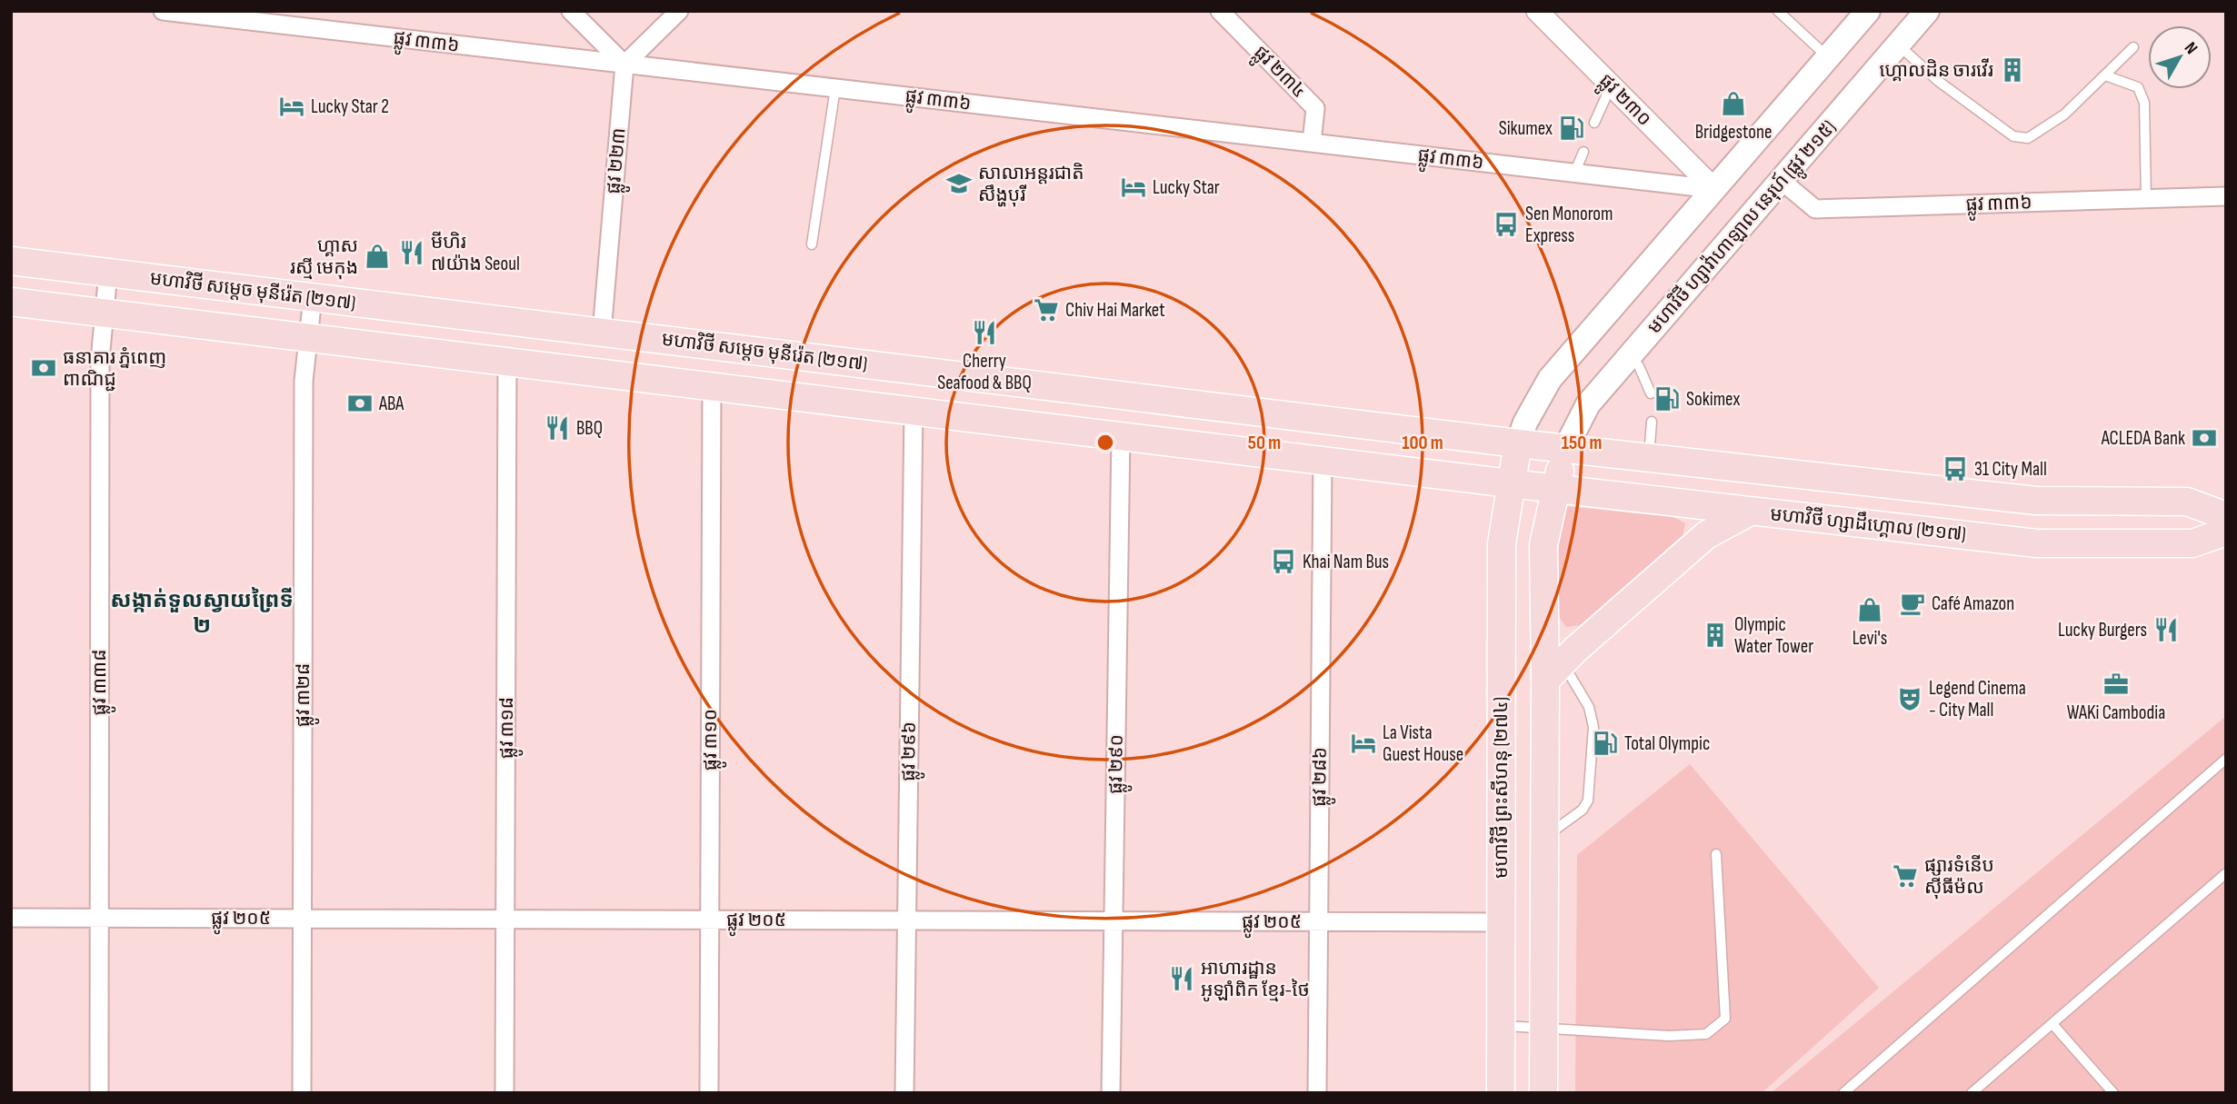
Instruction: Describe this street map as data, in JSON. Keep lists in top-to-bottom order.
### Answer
{
  "streets": {
    "main road": [
      "មហាវិថី ហ្សាវ៉ាហាឡាល នេរុហ៍ (ផ្លូវ ២១៥)",
      "មហាវិថី សម្តេច មុនីរ៉េត (២១៧)",
      "មហាវិថី ហ្សាដឹហ្គោល (២១៧)",
      "មហាវិថី ព្រះសីហនុ (២៧៤)"
    ],
    "street": [
      "ផ្លូវ ៣៣៦",
      "ផ្លូវ ២៣៤",
      "ផ្លូវ ២៣០",
      "ផ្លូវ ២២៣",
      "ផ្លូវ ៣៣៨",
      "ផ្លូវ ៣២៨",
      "ផ្លូវ ៣១៨",
      "ផ្លូវ ៣១០",
      "ផ្លូវ ២៩៦",
      "ផ្លូវ ២៩០",
      "ផ្លូវ ២៨៦",
      "ផ្លូវ ២០៥"
    ]
  },
  "crossings": [
    ["ផ្លូវ ៣៣៦", "ផ្លូវ ២៣៤"],
    ["ផ្លូវ ៣៣៦", "ផ្លូវ ២៣០"],
    ["ផ្លូវ ៣៣៦", "ផ្លូវ ២២៣"],
    ["ផ្លូវ ៣៣៦", "មហាវិថី ហ្សាវ៉ាហាឡាល នេរុហ៍ (ផ្លូវ ២១៥)"],
    ["ផ្លូវ ២២៣", "មហាវិថី សម្តេច មុនីរ៉េត (២១៧)"],
    ["មហាវិថី សម្តេច មុនីរ៉េត (២១៧)", "មហាវិថី ហ្សាដឹហ្គោល (២១៧)"],
    ["មហាវិថី សម្តេច មុនីរ៉េត (២១៧)", "ផ្លូវ ៣៣៨"],
    ["មហាវិថី សម្តេច មុនីរ៉េត (២១៧)", "ផ្លូវ ៣២៨"],
    ["មហាវិថី សម្តេច មុនីរ៉េត (២១៧)", "ផ្លូវ ៣១៨"],
    ["មហាវិថី សម្តេច មុនីរ៉េត (២១៧)", "ផ្លូវ ៣១០"],
    ["មហាវិថី សម្តេច មុនីរ៉េត (២១៧)", "ផ្លូវ ២៩៦"],
    ["មហាវិថី សម្តេច មុនីរ៉េត (២១៧)", "ផ្លូវ ២៩០"],
    ["មហាវិថី សម្តេច មុនីរ៉េត (២១៧)", "ផ្លូវ ២៨៦"],
    ["មហាវិថី សម្តេច មុនីរ៉េត (២១៧)", "មហាវិថី ព្រះសីហនុ (២៧៤)"],
    ["មហាវិថី ហ្សាដឹហ្គោល (២១៧)", "មហាវិថី ព្រះសីហនុ (២៧៤)"],
    ["ផ្លូវ ៣៣៨", "ផ្លូវ ២០៥"],
    ["ផ្លូវ ៣២៨", "ផ្លូវ ២០៥"],
    ["ផ្លូវ ៣១៨", "ផ្លូវ ២០៥"],
    ["ផ្លូវ ៣១០", "ផ្លូវ ២០៥"],
    ["ផ្លូវ ២៩៦", "ផ្លូវ ២០៥"],
    ["ផ្លូវ ២៩០", "ផ្លូវ ២០៥"],
    ["ផ្លូវ ២៨៦", "ផ្លូវ ២០៥"],
    ["មហាវិថី ព្រះសីហនុ (២៧៤)", "ផ្លូវ ២០៥"]
  ],
  "districts": ["សង្កាត់ទួលស្វាយព្រៃទី ២"],
  "places": {
    "building": ["ហ្គោលដិន ចារវើរ", "Olympic Water Tower"],
    "shop": ["Bridgestone", "ហ្គាស រស្មី មេកុង", "Levi's"],
    "hotel": ["Lucky Star 2", "Lucky Star", "La Vista Guest House"],
    "fuel station": ["Sikumex", "Sokimex", "Total Olympic"],
    "school or university": ["សាលាអន្តរជាតិ សឹង្ហបុរី"],
    "bus stop": ["Sen Monorom Express", "31 City Mall", "Khai Nam Bus"],
    "restaurant": [
      "មីហិរ ៧យ៉ាង Seoul",
      "Cherry Seafood & BBQ",
      "BBQ",
      "Lucky Burgers",
      "អាហារដ្ឋាន អូឡាំពិក ខ្មែរ-ថៃ"
    ],
    "supermarket": ["Chiv Hai Market", "ផ្សារទំនើប ស៊ីធីម៉ល"],
    "bank": ["ធនាគារ ភ្នំពេញ ពាណិជ្ជ", "ABA", "ACLEDA Bank"],
    "cafe": ["Café Amazon"],
    "office": ["WAKi Cambodia"],
    "theatre": ["Legend Cinema - City Mall"]
  },
  "north": "top right",
  "rings": ["50 m", "100 m", "150 m"]
}
